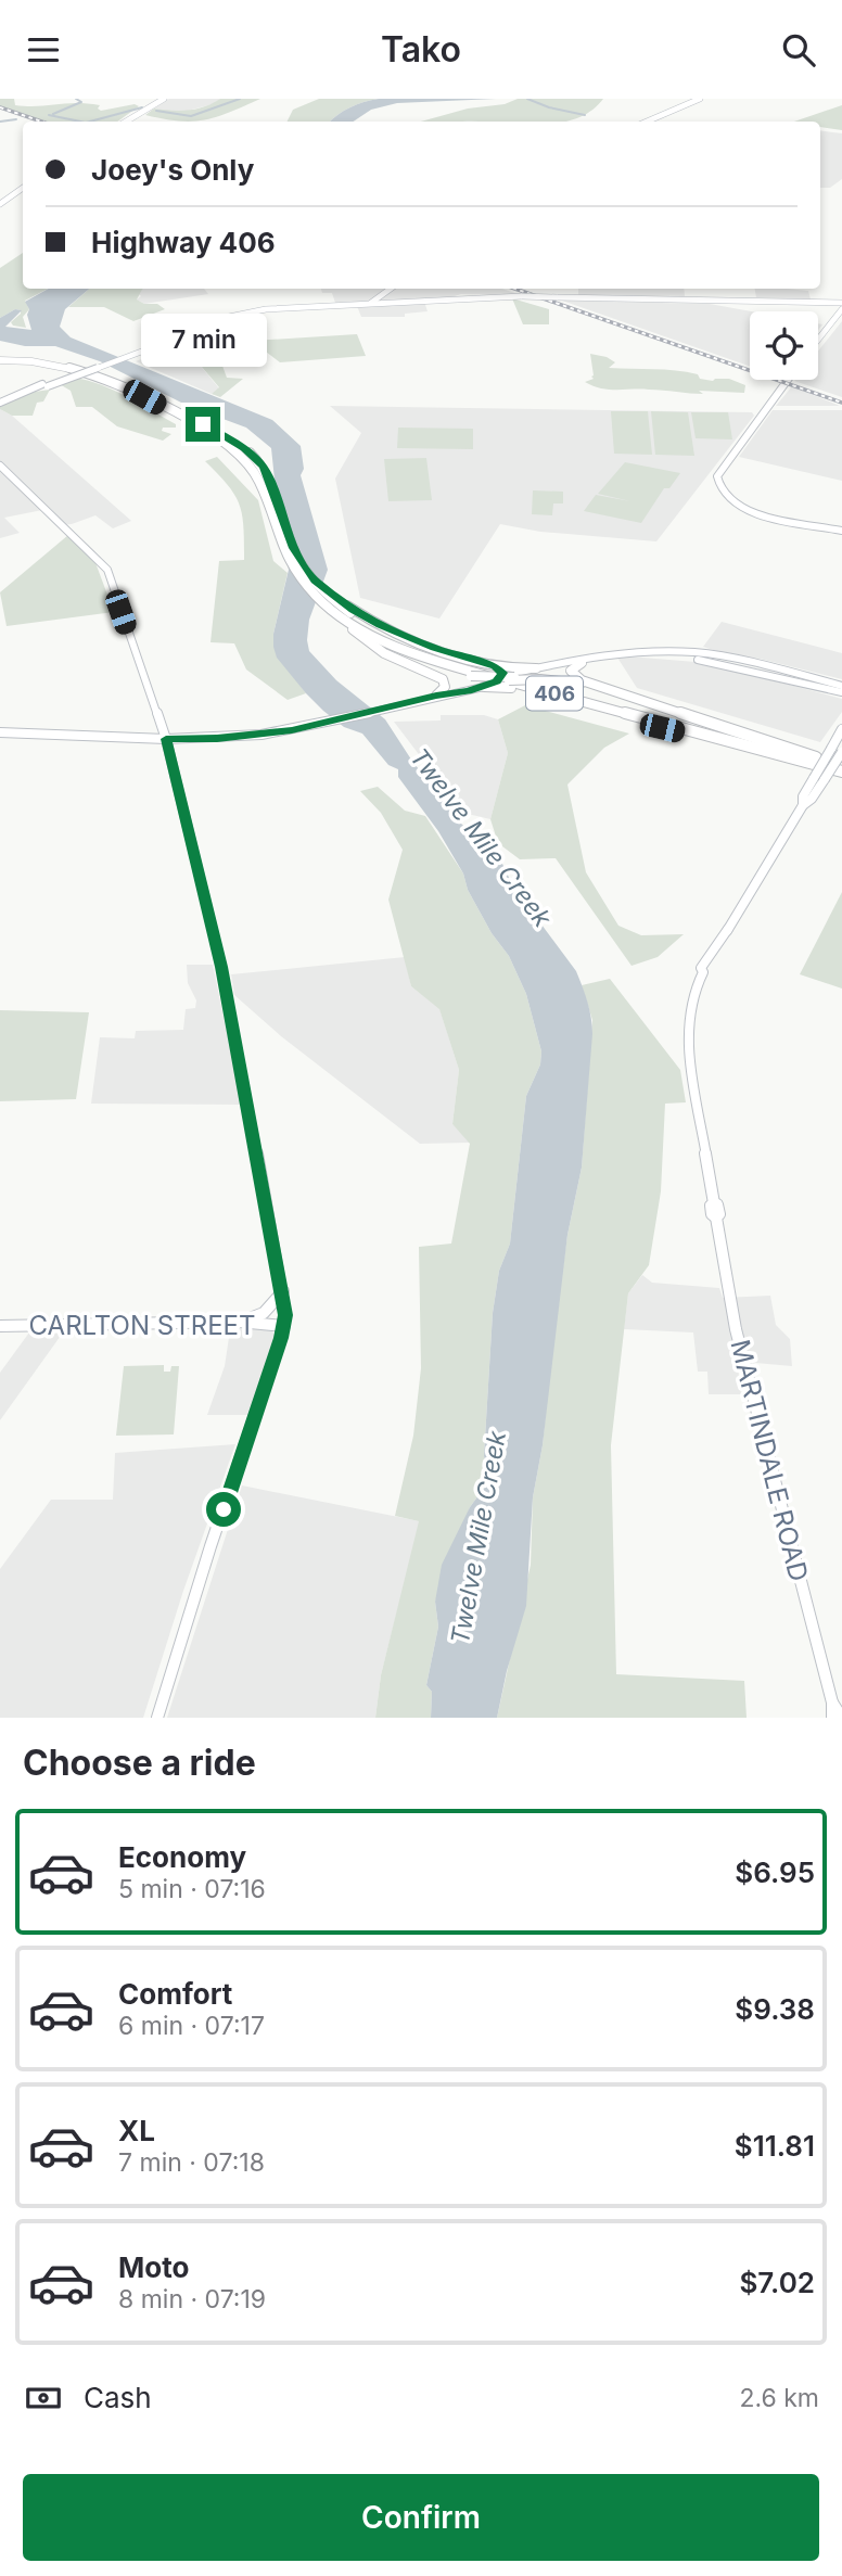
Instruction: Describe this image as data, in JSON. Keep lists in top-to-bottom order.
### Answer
{
  "streets": {
    "highway": ["406"],
    "main road": ["CARLTON STREET", "MARTINDALE ROAD"]
  },
  "water": ["Twelve Mile Creek"],
  "page": {
    "header": "Tako",
    "banner": ["Joey's Only", "Highway 406"],
    "bubble": "7 min",
    "heading": "Choose a ride",
    "list": [
      {
        "name": "Economy",
        "note": "5 min · 07:16",
        "value": "$6.95"
      },
      {
        "name": "Comfort",
        "note": "6 min · 07:17",
        "value": "$9.38"
      },
      {
        "name": "XL",
        "note": "7 min · 07:18",
        "value": "$11.81"
      },
      {
        "name": "Moto",
        "note": "8 min · 07:19",
        "value": "$7.02"
      }
    ],
    "pay": ["Cash", "2.6 km"],
    "buttons": "Confirm"
  }
}
